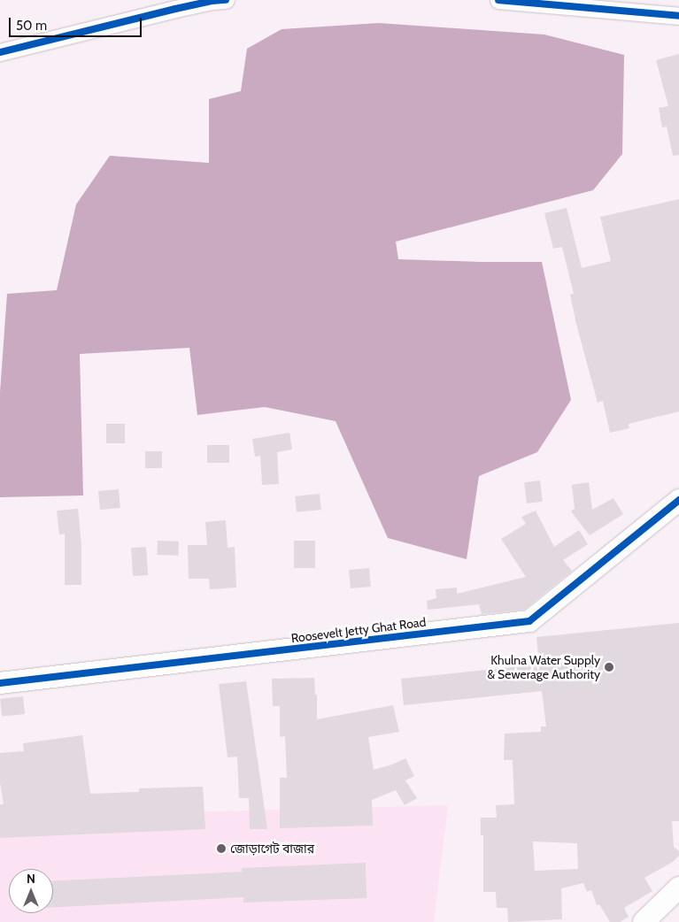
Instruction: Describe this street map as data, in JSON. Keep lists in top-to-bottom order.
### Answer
{
  "streets": {
    "street": ["Roosevelt Jetty Ghat Road"]
  },
  "places": ["Khulna Water Supply & Sewerage Authority", "জোড়াগেট বাজার"],
  "scale_bar": "50 m",
  "north": "top"
}
